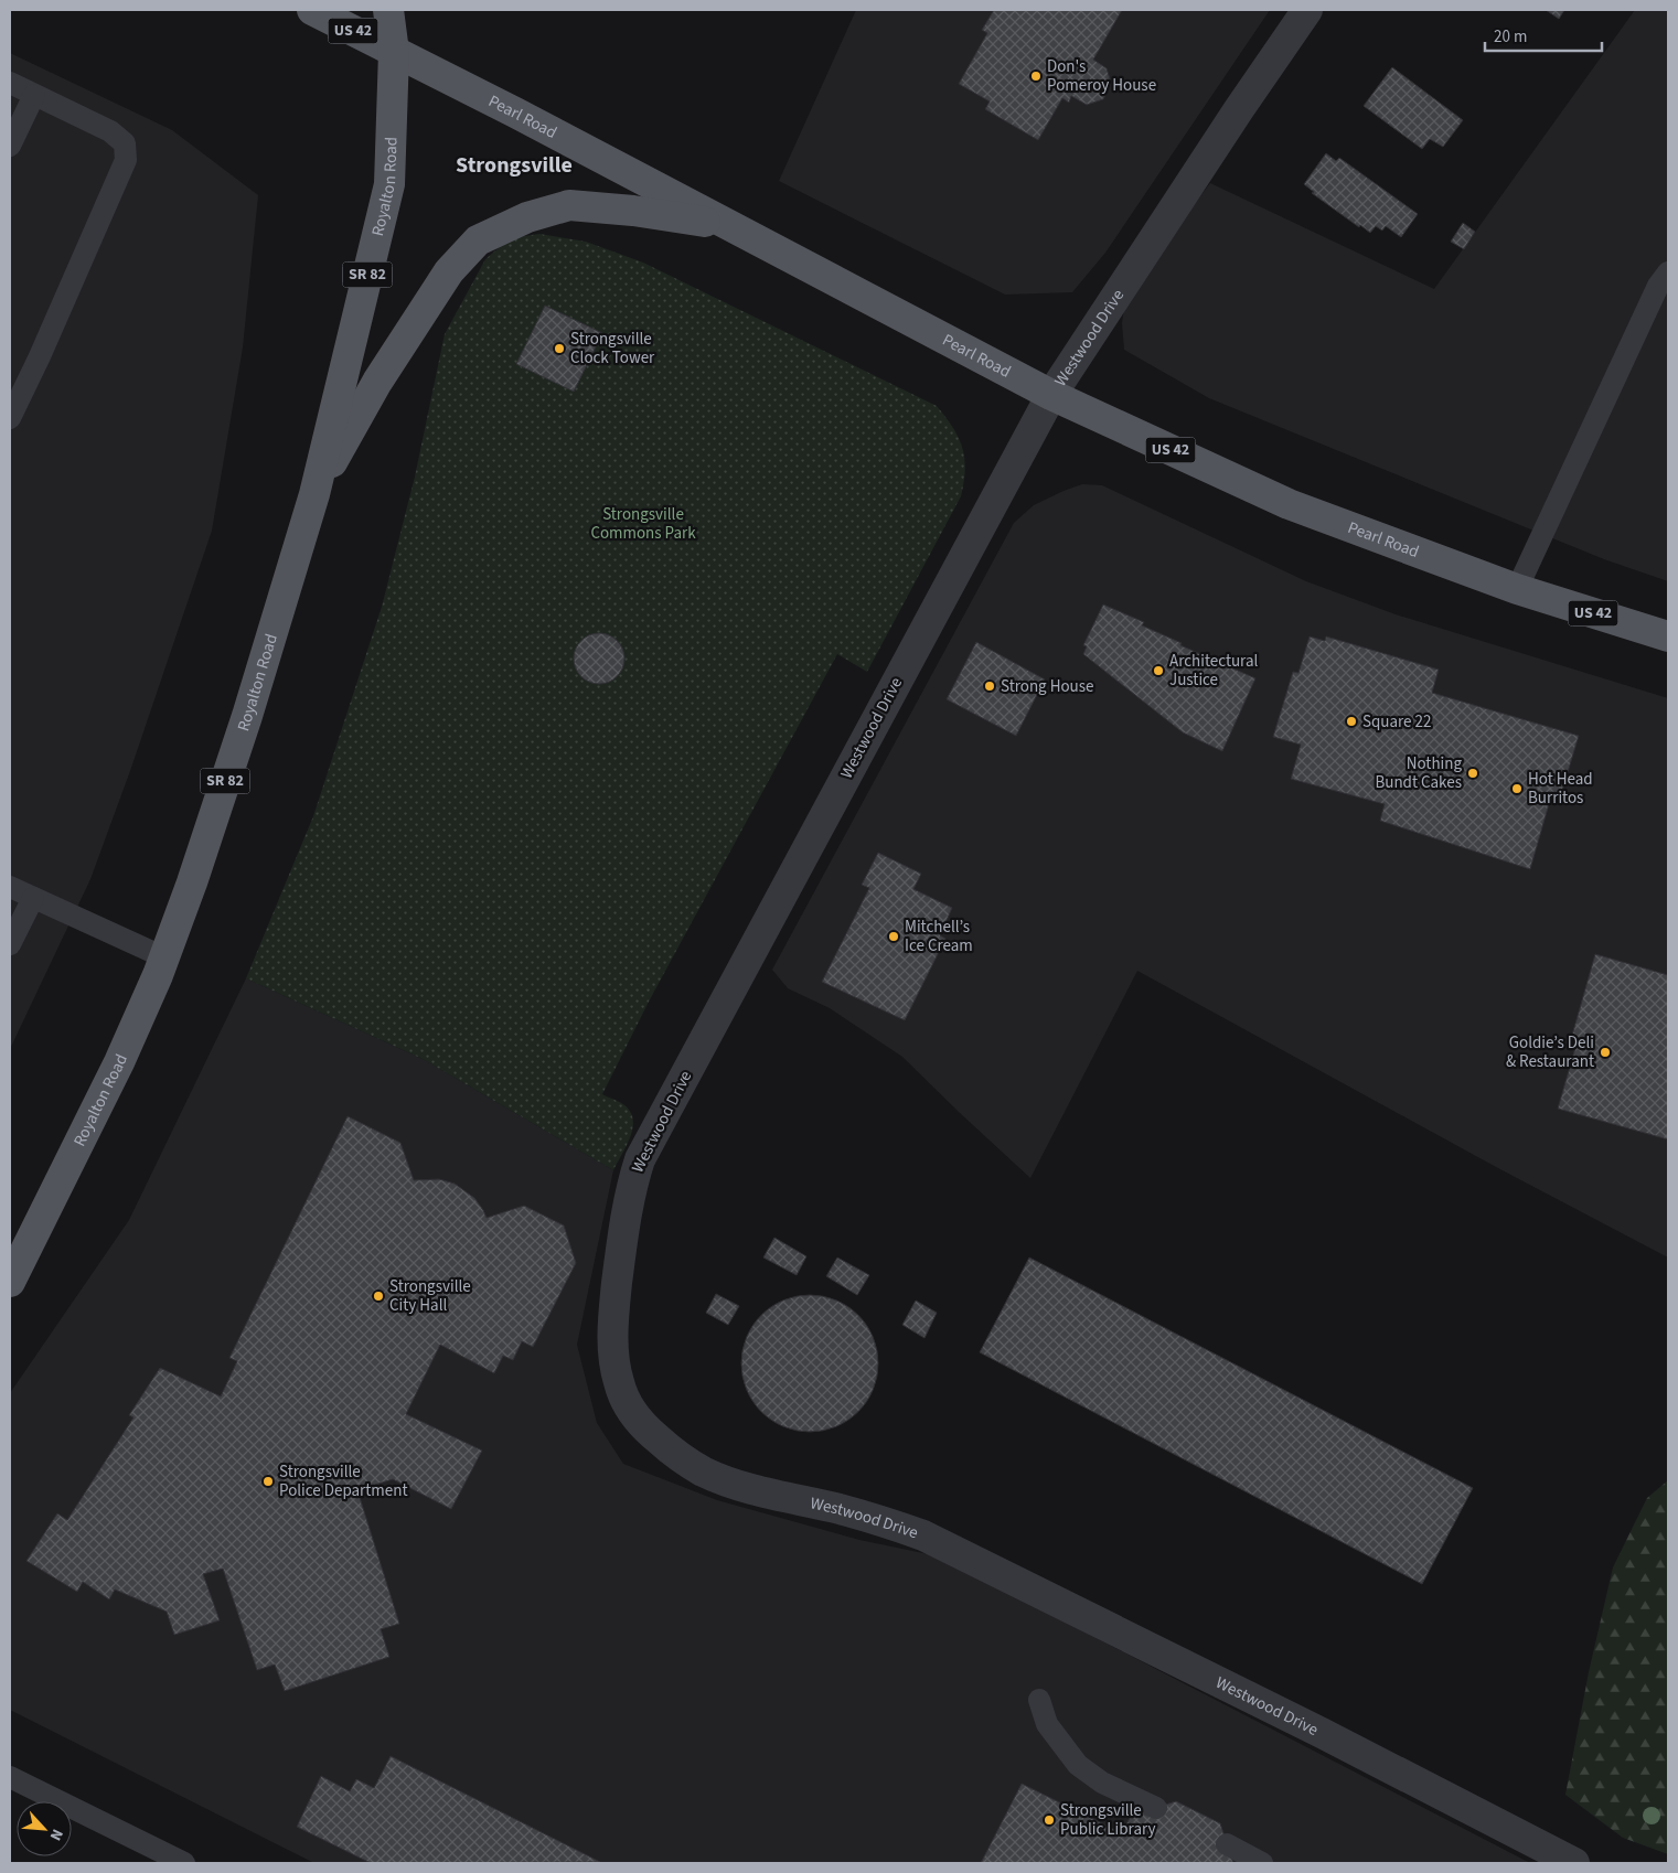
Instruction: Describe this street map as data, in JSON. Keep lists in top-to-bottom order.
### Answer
{
  "streets": {
    "main road": [
      "US 42",
      "Pearl Road",
      "Royalton Road",
      "SR 82"
    ],
    "street": ["Westwood Drive"]
  },
  "crossings": [
    ["Pearl Road", "Royalton Road"],
    ["Pearl Road", "Westwood Drive"]
  ],
  "districts": ["Strongsville"],
  "parks": ["Strongsville Commons Park"],
  "places": [
    "Don's Pomeroy House",
    "Strongsville Clock Tower",
    "Architectural Justice",
    "Strong House",
    "Square 22",
    "Nothing Bundt Cakes",
    "Hot Head Burritos",
    "Mitchell’s Ice Cream",
    "Goldie’s Deli & Restaurant",
    "Strongsville City Hall",
    "Strongsville Police Department",
    "Strongsville Public Library"
  ],
  "scale_bar": "20 m",
  "north": "bottom right"
}
